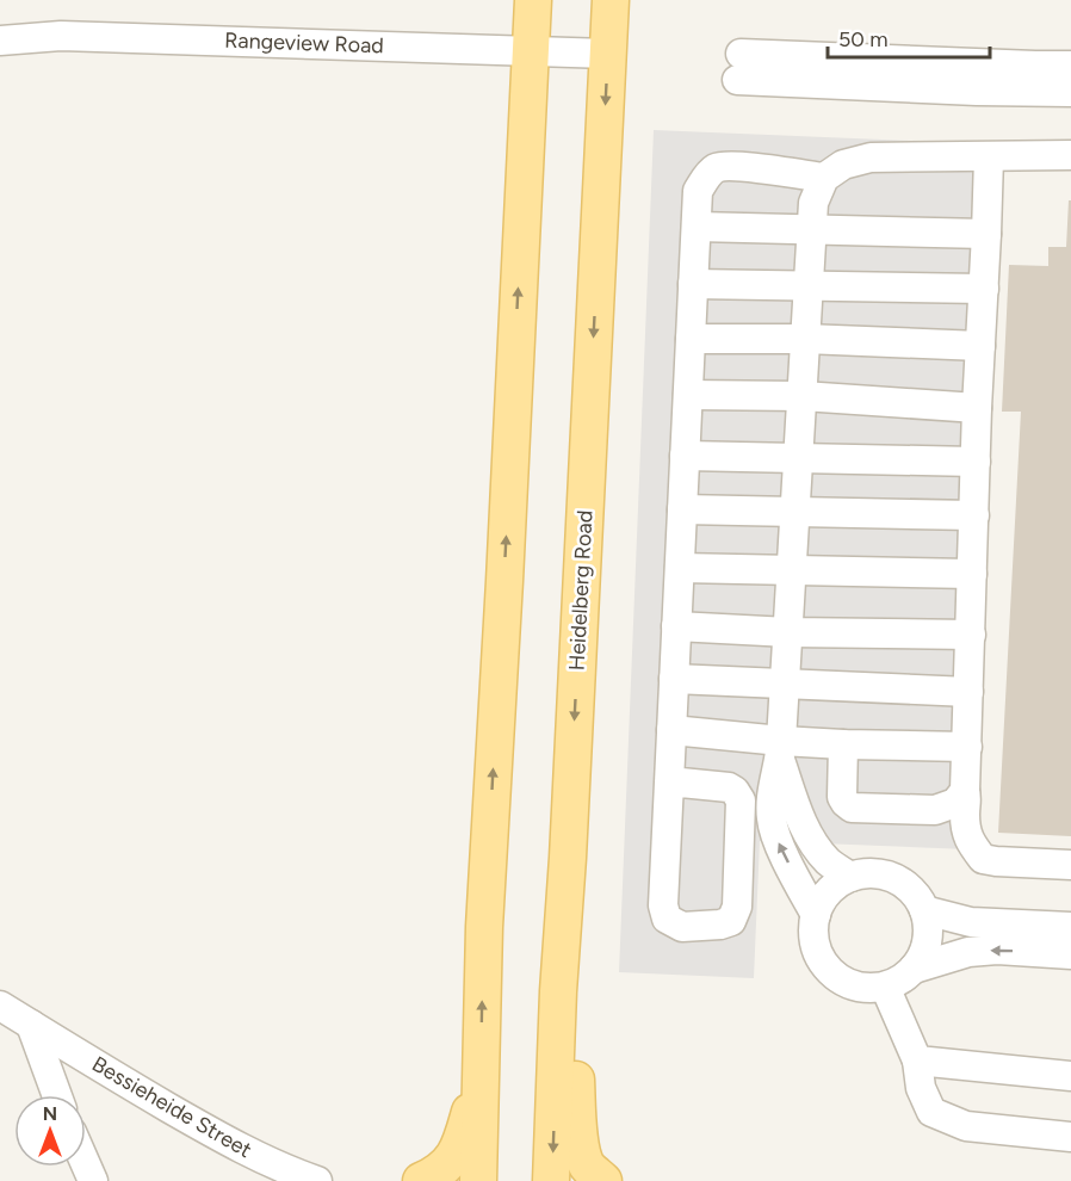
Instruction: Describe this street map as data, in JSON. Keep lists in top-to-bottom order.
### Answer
{
  "streets": {
    "main road": ["Heidelberg Road"],
    "street": ["Rangeview Road", "Bessieheide Street"]
  },
  "crossings": [
    ["Rangeview Road", "Heidelberg Road"]
  ],
  "scale_bar": "50 m",
  "north": "top"
}
